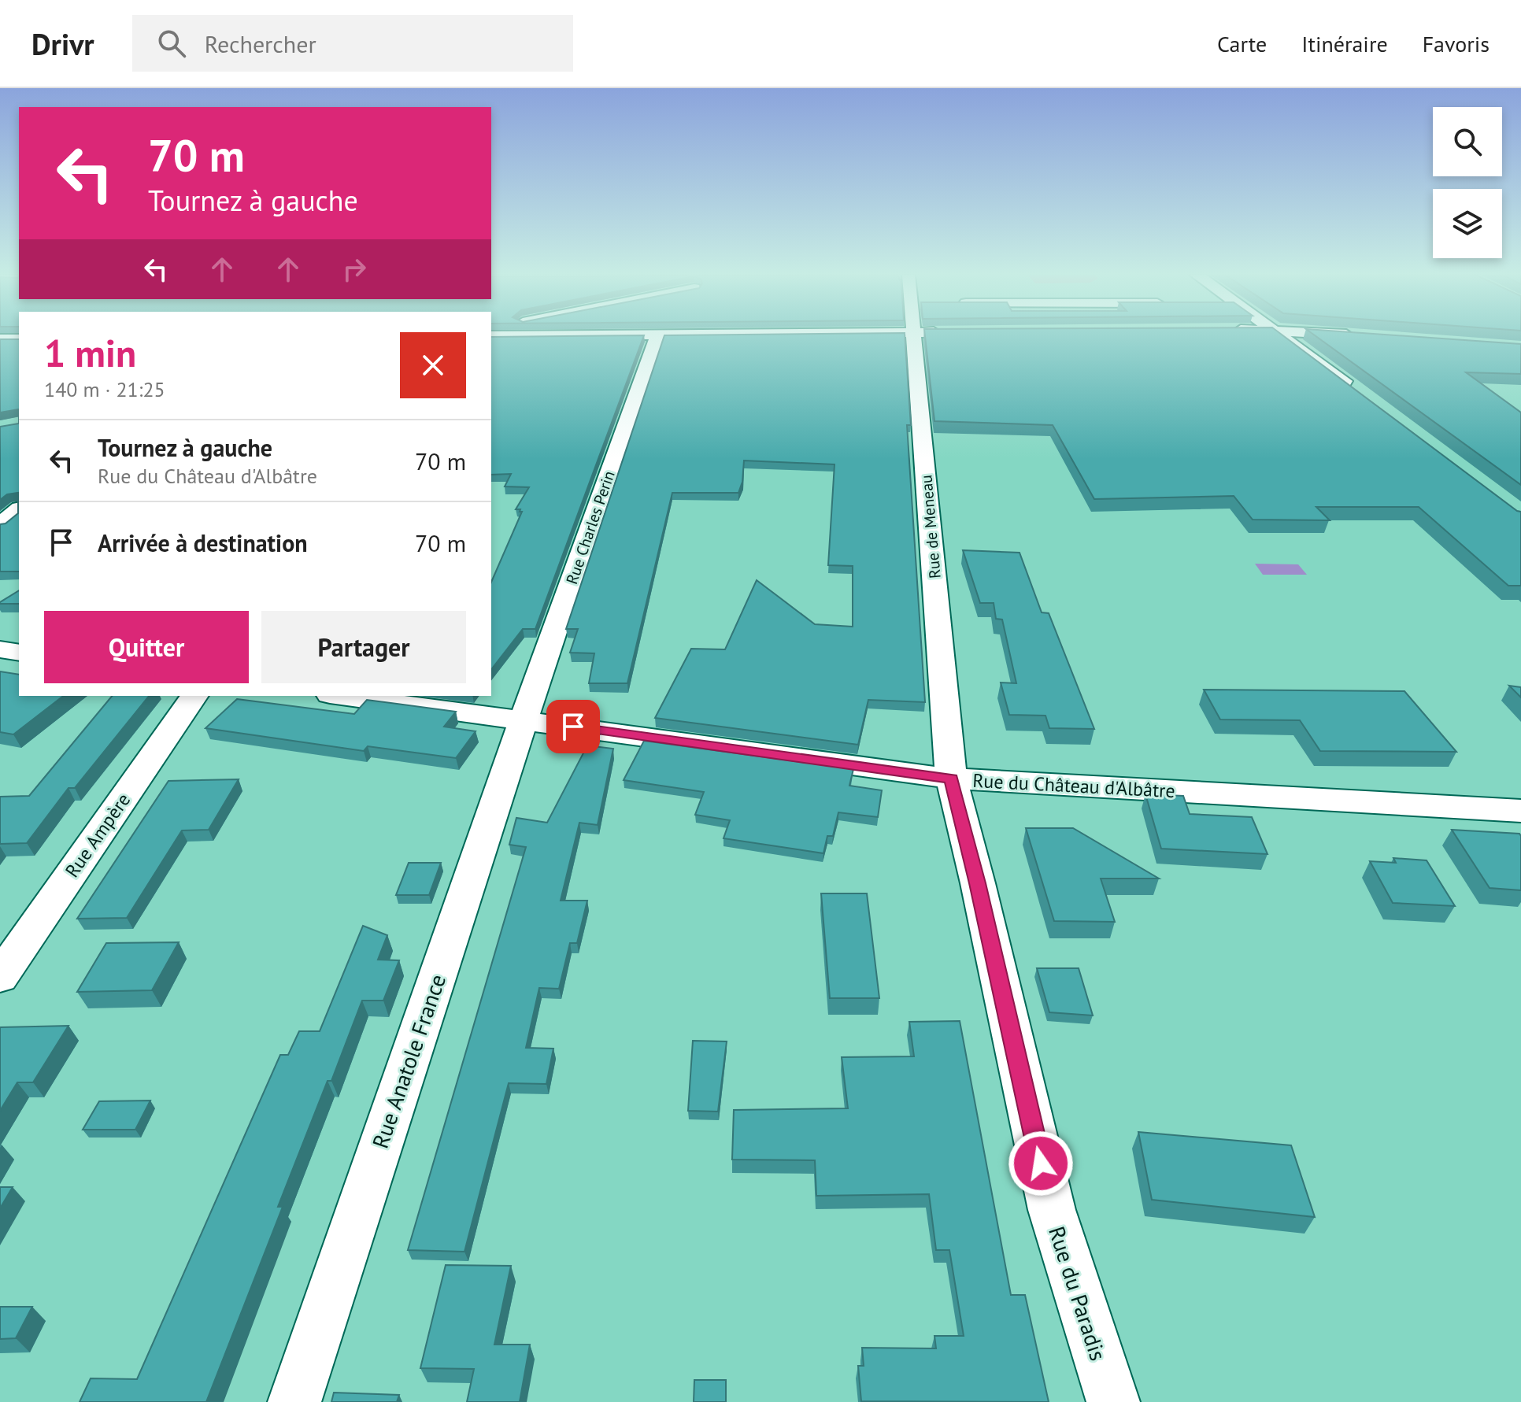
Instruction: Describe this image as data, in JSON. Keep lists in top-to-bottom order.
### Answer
{
  "streets": {
    "street": [
      "Rue de Meneau",
      "Rue Charles Perin",
      "Rue du Château d'Albâtre",
      "Rue Ampère",
      "Rue Anatole France",
      "Rue du Paradis"
    ]
  },
  "crossings": [
    ["Rue de Meneau", "Rue du Château d'Albâtre"],
    ["Rue de Meneau", "Rue du Paradis"],
    ["Rue Charles Perin", "Rue du Château d'Albâtre"],
    ["Rue Charles Perin", "Rue Anatole France"],
    ["Rue du Château d'Albâtre", "Rue Anatole France"],
    ["Rue du Château d'Albâtre", "Rue du Paradis"]
  ],
  "page": {
    "header": "Drivr",
    "search": "Rechercher",
    "nav": ["Carte", "Itinéraire", "Favoris"],
    "turn": ["70 m", "Tournez à gauche"],
    "heading": ["1 min", "140 m · 21:25"],
    "list": [
      {
        "name": "Tournez à gauche",
        "note": "Rue du Château d'Albâtre",
        "value": "70 m"
      },
      {
        "name": "Arrivée à destination",
        "value": "70 m"
      }
    ],
    "buttons": ["Quitter", "Partager"]
  }
}
